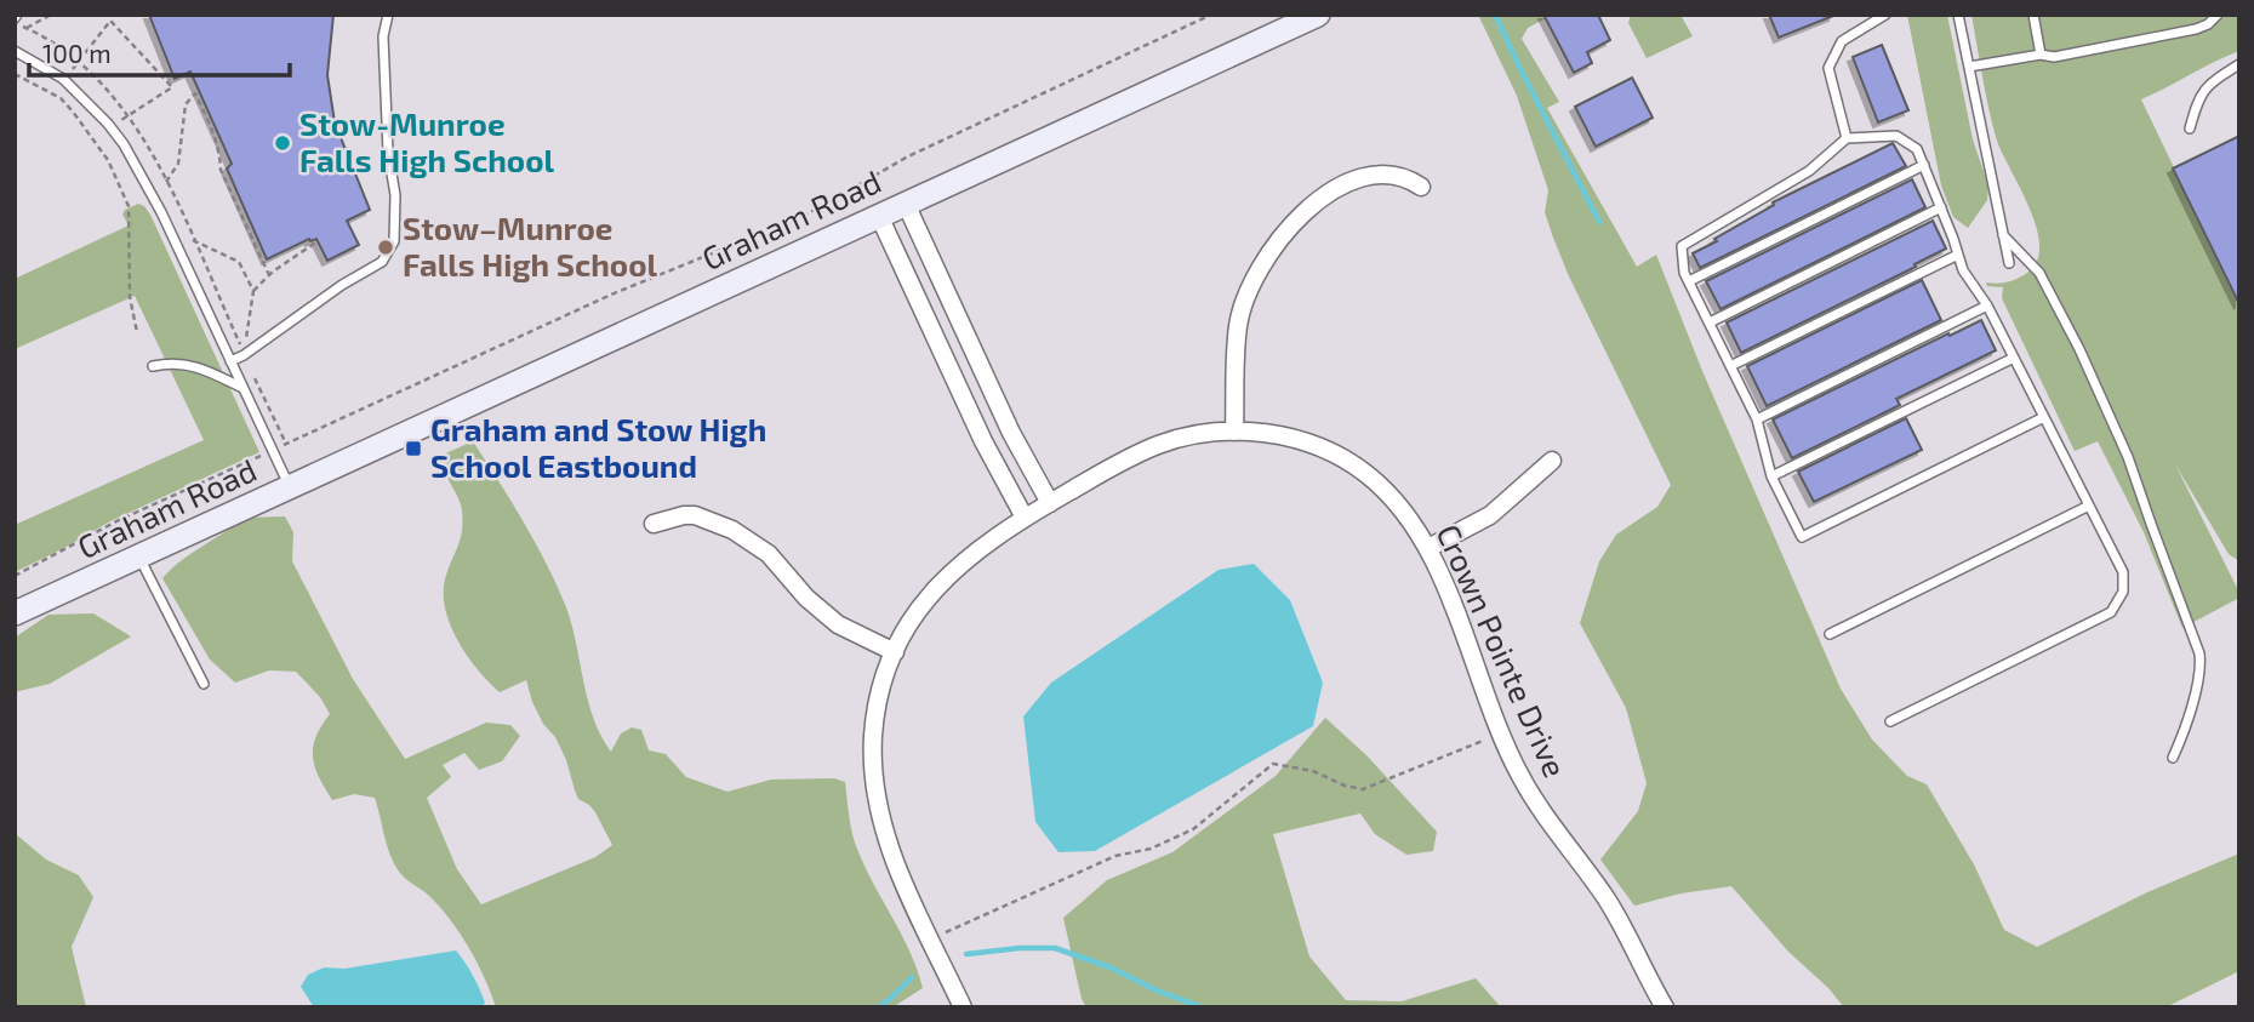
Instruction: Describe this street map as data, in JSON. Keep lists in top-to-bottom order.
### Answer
{
  "streets": {
    "main road": ["Graham Road"],
    "street": ["Crown Pointe Drive"]
  },
  "places": {
    "other": ["Stow-Munroe Falls High School", "Stow–Munroe Falls High School"],
    "transit": ["Graham and Stow High School Eastbound"]
  },
  "scale_bar": "100 m"
}
